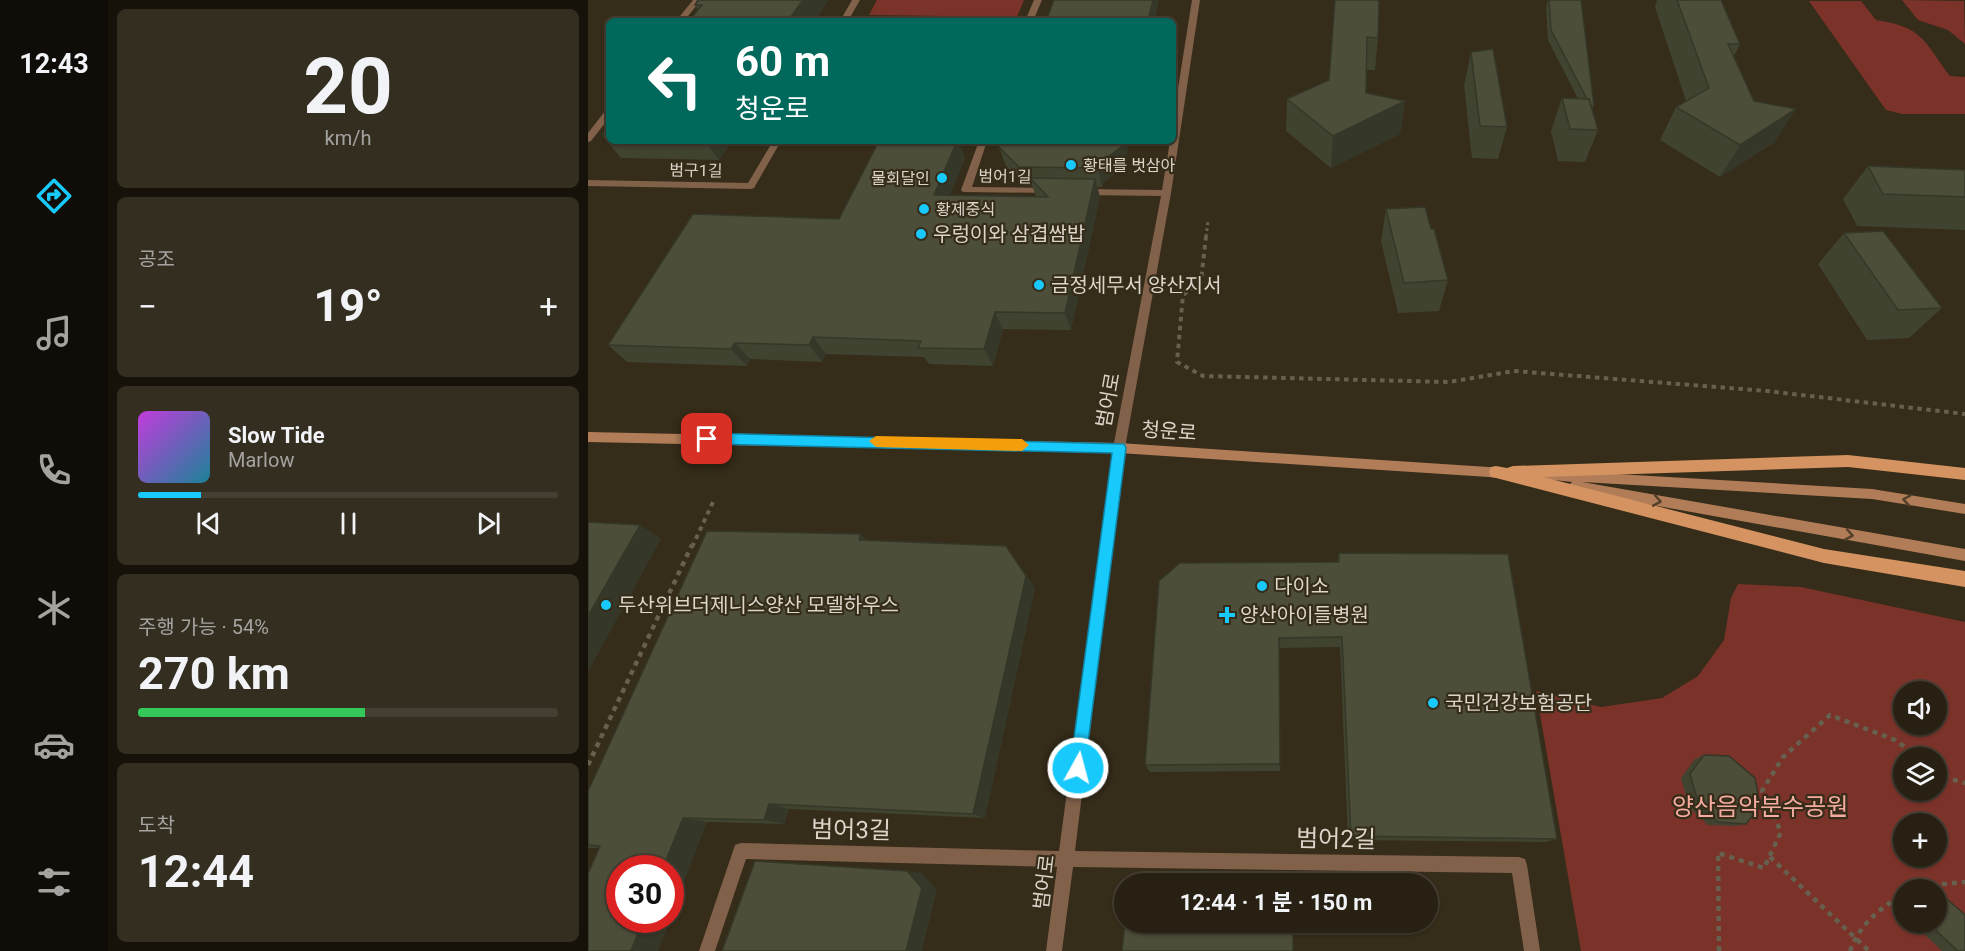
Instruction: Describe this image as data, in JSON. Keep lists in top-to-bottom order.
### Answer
{
  "streets": {
    "street": [
      "범구1길",
      "범어1길",
      "범어로",
      "청운로",
      "범어3길",
      "범어2길"
    ]
  },
  "crossings": [
    ["범어로", "청운로"],
    ["범어로", "범어3길"],
    ["범어로", "범어2길"],
    ["범어3길", "범어2길"]
  ],
  "parks": ["양산음악분수공원"],
  "places": {
    "other": [
      "황태를 벗삼아",
      "물회달인",
      "황제중식",
      "우렁이와 삼겹쌈밥",
      "금정세무서 양산지서",
      "다이소",
      "두산위브더제니스양산 모델하우스",
      "국민건강보험공단"
    ],
    "health": ["양산아이들병원"]
  },
  "page": {
    "tabs": "12:43",
    "tile": [
      ["20", "km/h"],
      "공조",
      ["주행 가능 · 54%", "270 km"],
      ["도착", "12:44"]
    ],
    "turn": ["60 m", "청운로"],
    "heat": ["−", "19°", "+"],
    "song": ["Slow Tide", "Marlow"],
    "map_buttons": ["+", "−"],
    "limit": "30",
    "trip": "12:44 · 1 분 · 150 m"
  }
}
